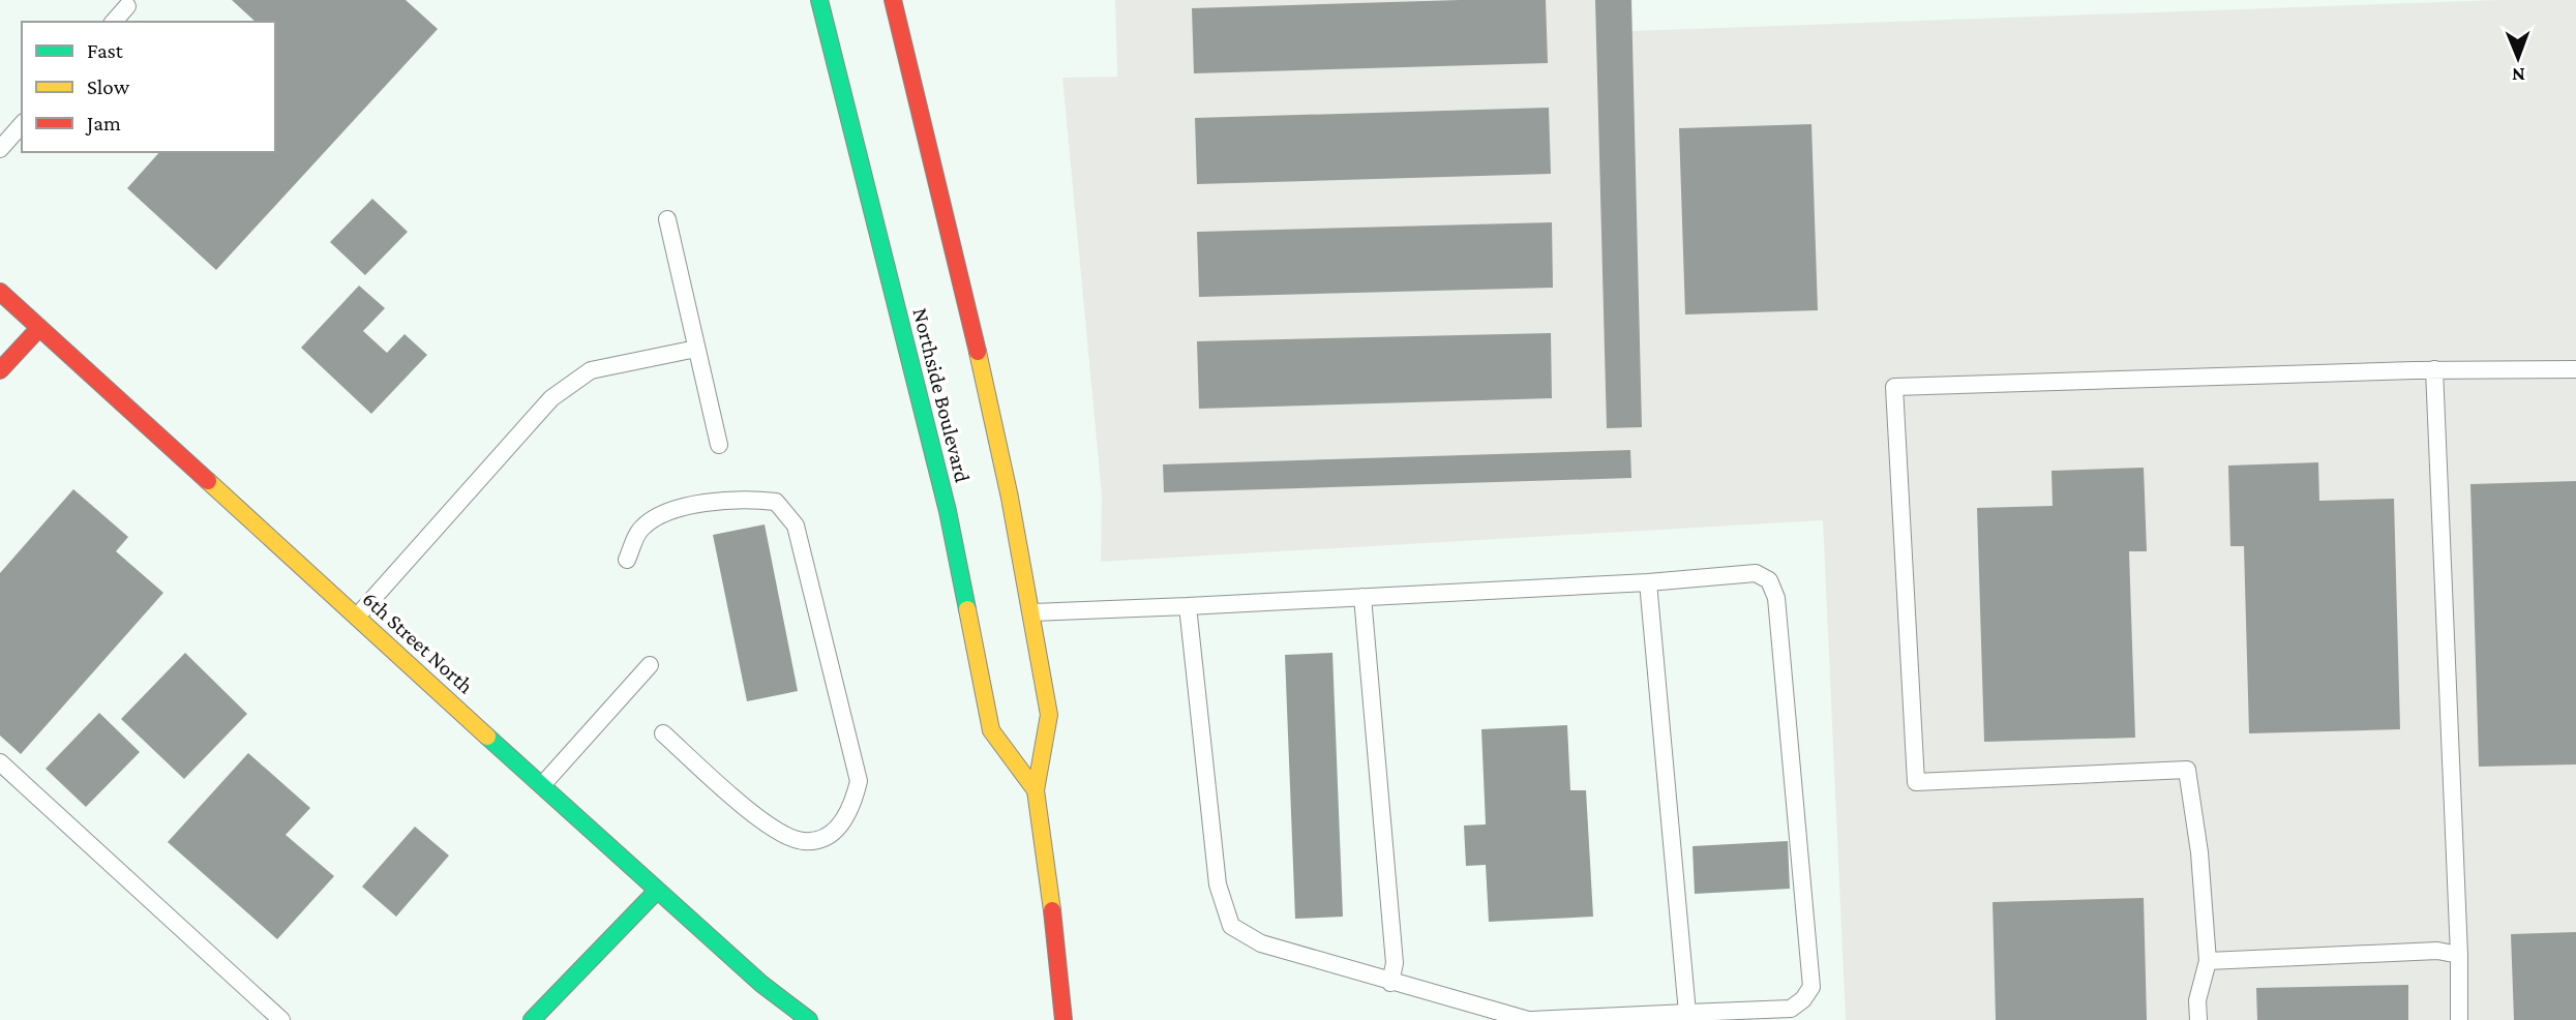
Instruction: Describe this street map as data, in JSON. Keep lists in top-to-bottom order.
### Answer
{
  "streets": {
    "main road": ["Northside Boulevard", "6th Street North"]
  },
  "legend": ["Fast", "Slow", "Jam"],
  "north": "bottom"
}
